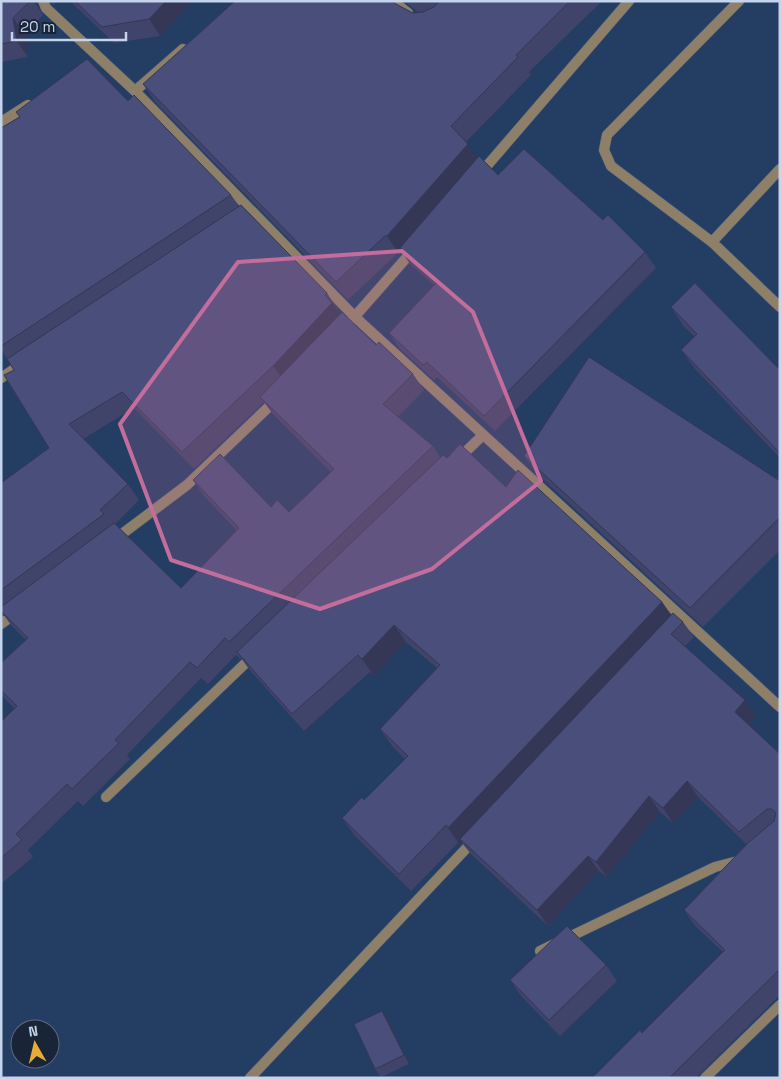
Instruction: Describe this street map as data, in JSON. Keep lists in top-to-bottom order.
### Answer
{
  "scale_bar": "20 m",
  "north": "top"
}
